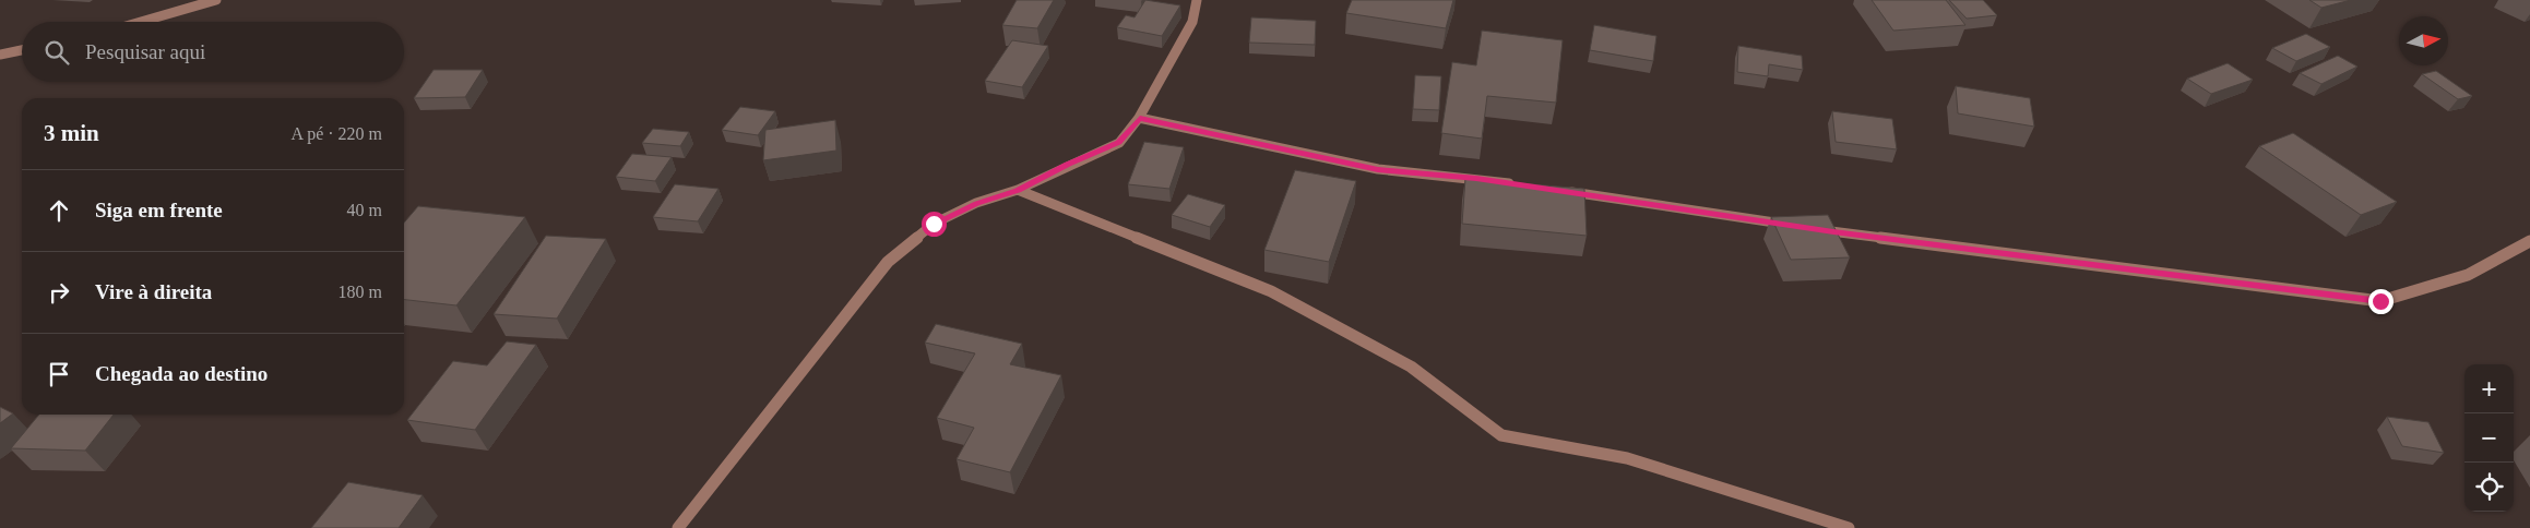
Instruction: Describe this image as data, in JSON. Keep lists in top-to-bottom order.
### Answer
{
  "north": "right",
  "page": {
    "search": "Pesquisar aqui",
    "heading": ["3 min", "A pé · 220 m"],
    "list": [
      ["Siga em frente", "40 m"],
      ["Vire à direita", "180 m"],
      "Chegada ao destino"
    ],
    "map_buttons": ["+", "−"]
  }
}
